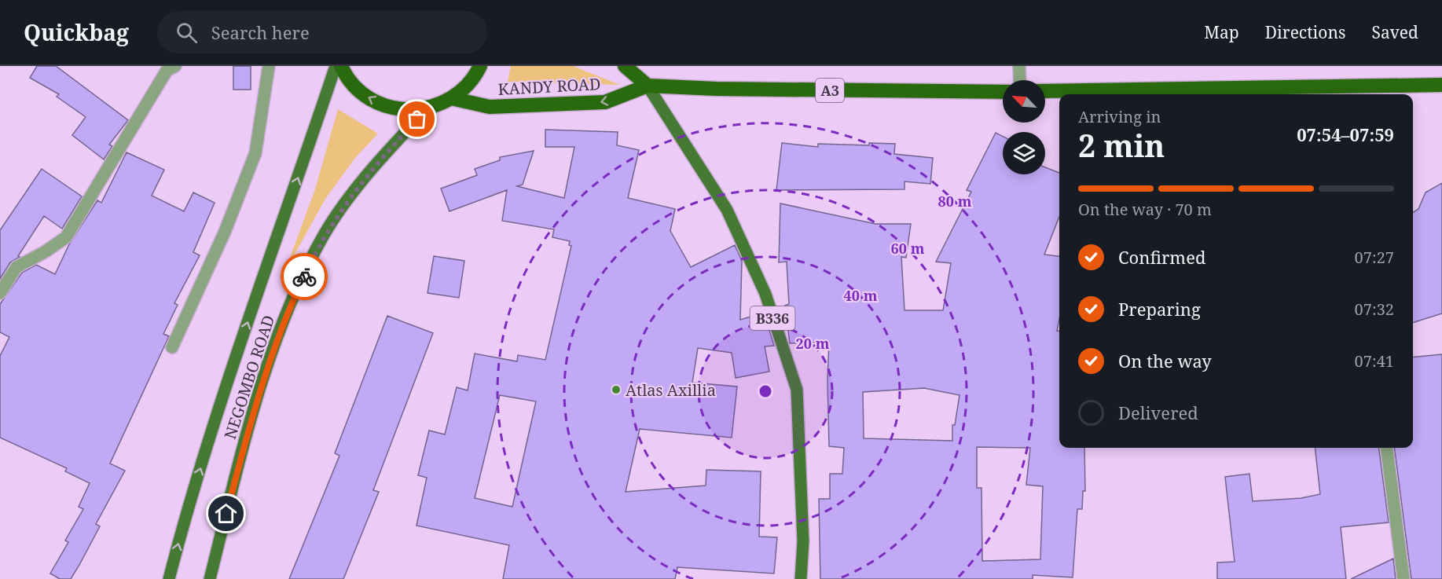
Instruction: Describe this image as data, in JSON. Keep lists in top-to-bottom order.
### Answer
{
  "streets": {
    "highway": ["KANDY ROAD", "A3"],
    "main road": ["B336", "NEGOMBO ROAD"]
  },
  "crossings": [
    ["KANDY ROAD", "B336"]
  ],
  "one_way": ["KANDY ROAD"],
  "places": ["Atlas Axillia"],
  "north": "top left",
  "page": {
    "header": "Quickbag",
    "search": "Search here",
    "nav": ["Map", "Directions", "Saved"],
    "heading": ["2 min", "Arriving in", "07:54–07:59"],
    "bar": "On the way · 70 m",
    "list": [
      ["Confirmed", "07:27"],
      ["Preparing", "07:32"],
      ["On the way", "07:41"],
      "Delivered"
    ]
  },
  "rings": [
    "80 m",
    "60 m",
    "40 m",
    "20 m"
  ]
}
